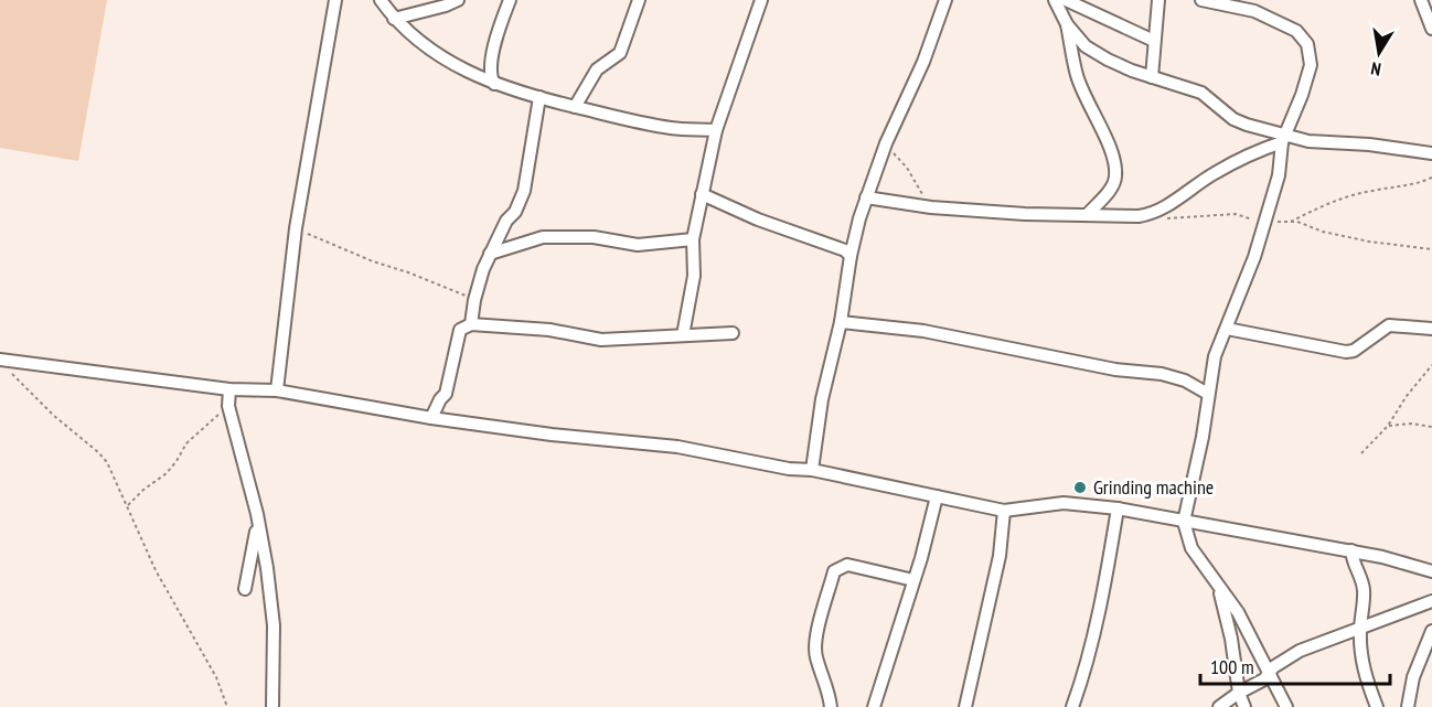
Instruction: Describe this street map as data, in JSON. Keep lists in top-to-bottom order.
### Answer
{
  "places": ["Grinding machine"],
  "scale_bar": "100 m",
  "north": "bottom"
}
